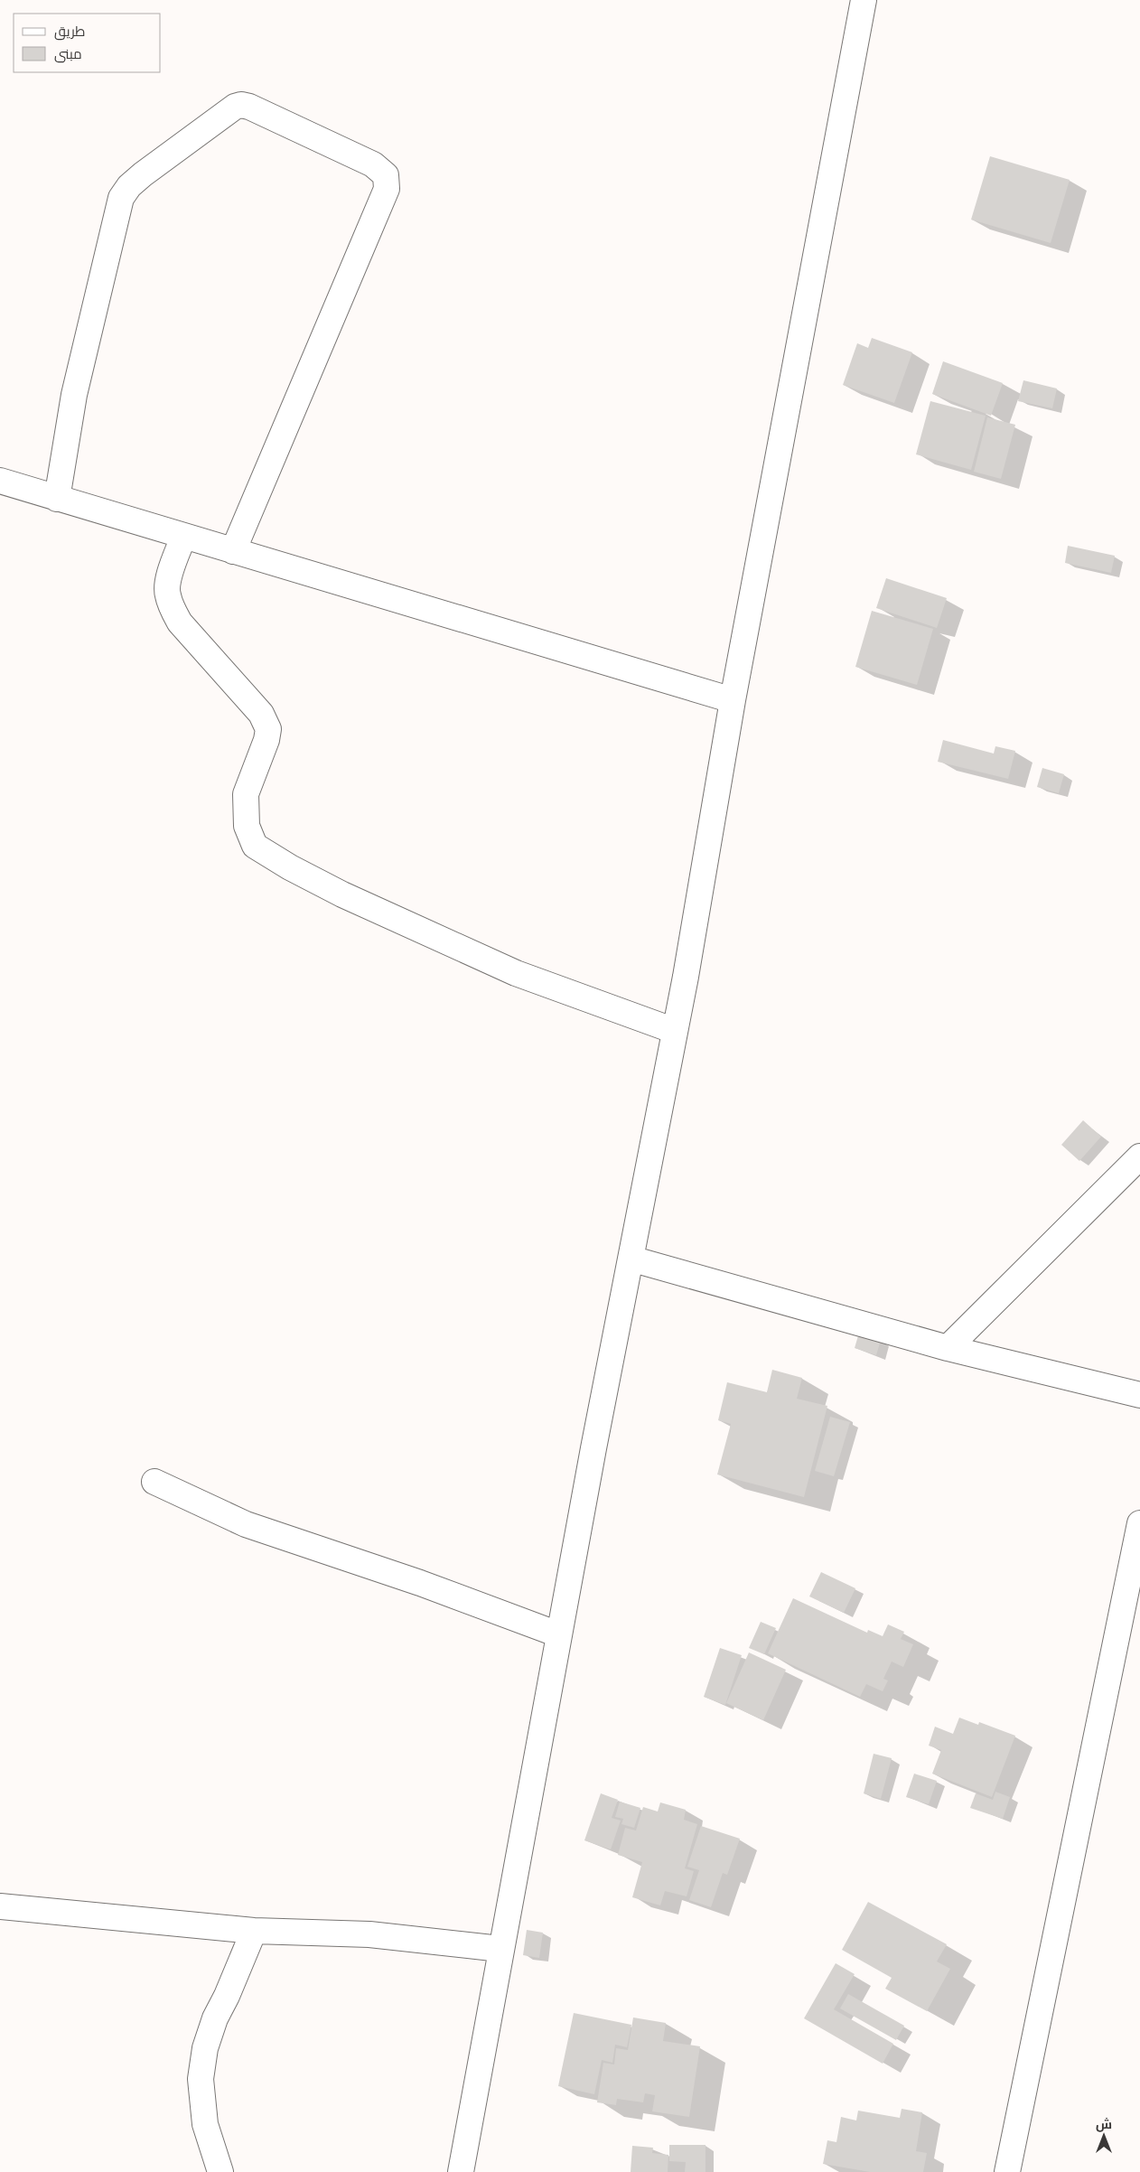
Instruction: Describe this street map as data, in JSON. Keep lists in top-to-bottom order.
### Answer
{
  "legend": ["طريق", "مبنى"],
  "north": "top"
}
